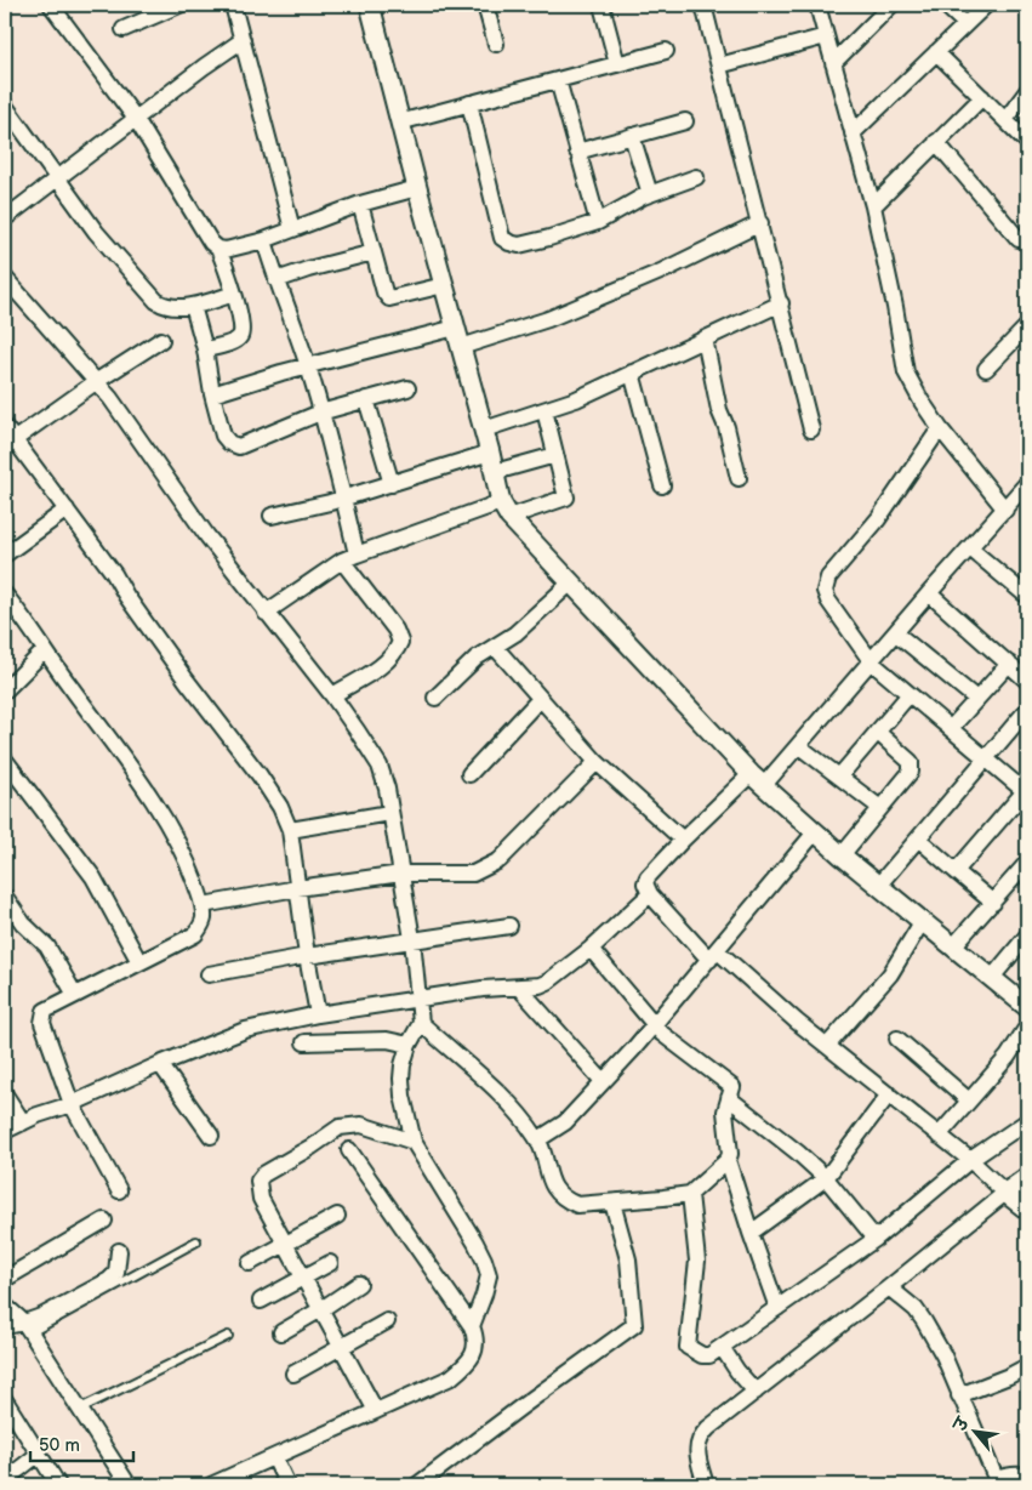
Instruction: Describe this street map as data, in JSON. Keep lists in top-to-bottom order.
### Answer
{
  "scale_bar": "50 m",
  "north": "top left"
}
